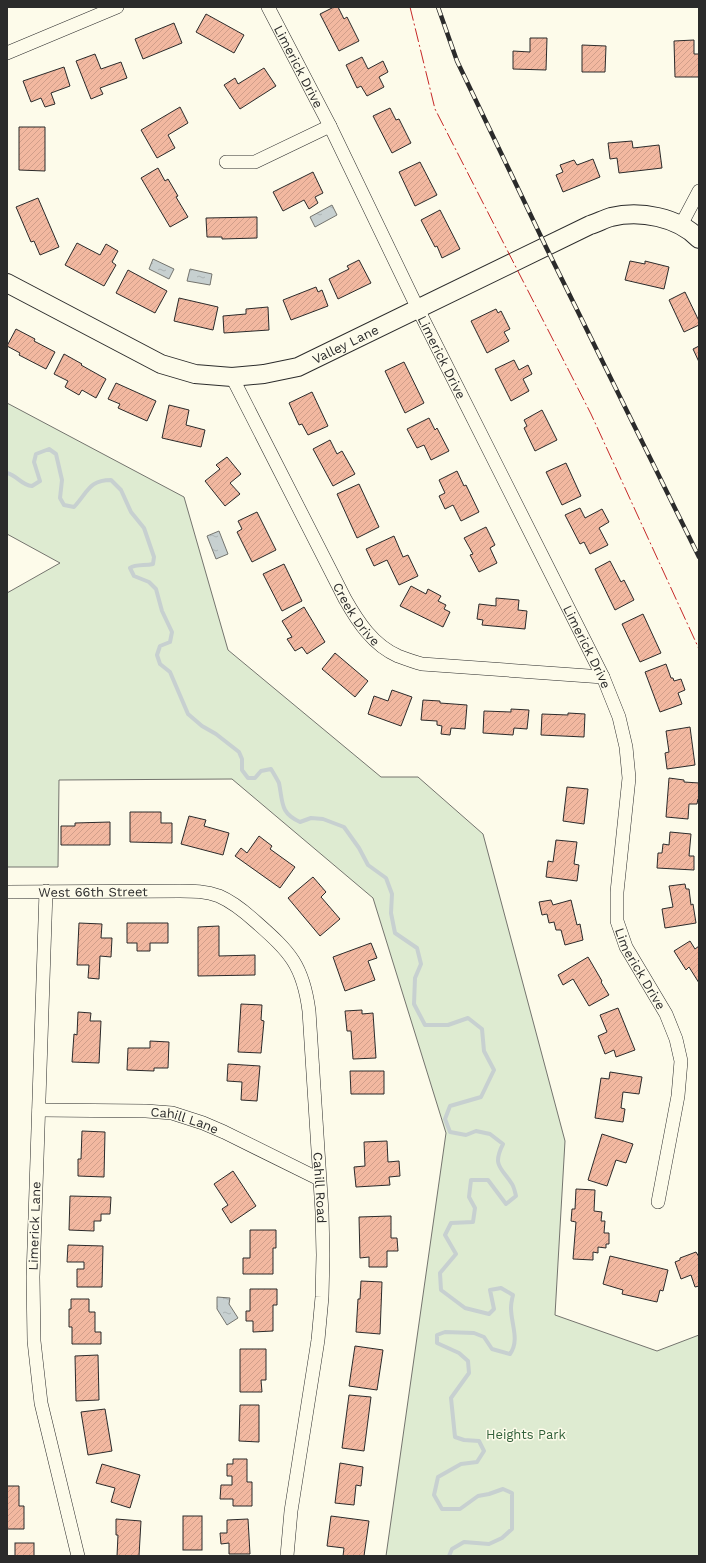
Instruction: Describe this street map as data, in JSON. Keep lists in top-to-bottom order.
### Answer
{
  "streets": {
    "street": [
      "Limerick Drive",
      "Valley Lane",
      "Creek Drive",
      "West 66th Street",
      "Cahill Lane",
      "Cahill Road",
      "Limerick Lane"
    ]
  },
  "crossings": [
    ["Limerick Drive", "Valley Lane"],
    ["Limerick Drive", "Creek Drive"],
    ["Valley Lane", "Creek Drive"],
    ["West 66th Street", "Cahill Road"],
    ["West 66th Street", "Limerick Lane"],
    ["Cahill Lane", "Cahill Road"],
    ["Cahill Lane", "Limerick Lane"]
  ],
  "parks": ["Heights Park"]
}
